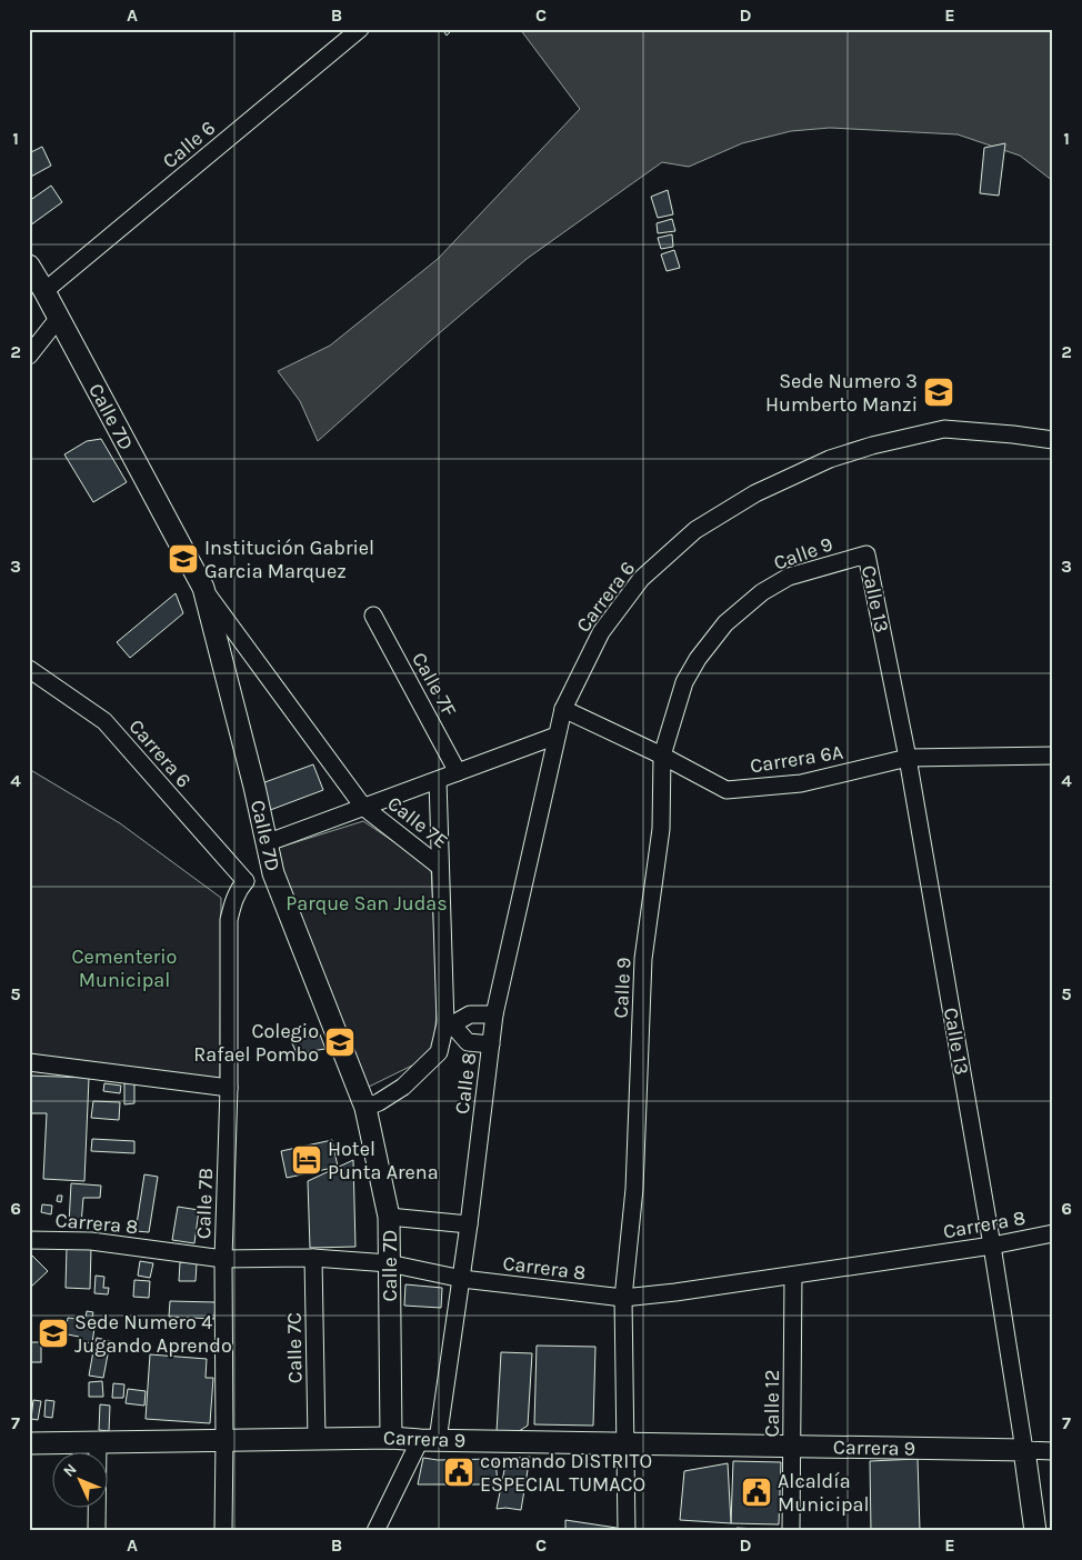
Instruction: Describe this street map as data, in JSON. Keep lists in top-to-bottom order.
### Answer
{
  "streets": {
    "main road": ["Calle 7D", "Calle 13", "Carrera 9"],
    "street": [
      "Calle 6",
      "Calle 9",
      "Carrera 6",
      "Calle 7F",
      "Carrera 6A",
      "Calle 7E",
      "Calle 8",
      "Calle 7B",
      "Carrera 8",
      "Calle 7C",
      "Calle 12"
    ]
  },
  "crossings": [
    ["Calle 6", "Calle 7D"],
    ["Calle 7D", "Calle 7E"],
    ["Calle 7D", "Carrera 8"],
    ["Calle 7D", "Carrera 9"],
    ["Calle 9", "Calle 13"],
    ["Calle 9", "Carrera 6A"],
    ["Calle 9", "Carrera 8"],
    ["Calle 9", "Carrera 9"],
    ["Carrera 6", "Carrera 6A"],
    ["Carrera 6", "Calle 8"],
    ["Carrera 6", "Calle 7B"],
    ["Calle 13", "Carrera 6A"],
    ["Calle 13", "Carrera 8"],
    ["Calle 13", "Carrera 9"],
    ["Calle 8", "Carrera 8"],
    ["Calle 8", "Carrera 9"],
    ["Calle 7B", "Carrera 8"],
    ["Calle 7B", "Carrera 9"],
    ["Carrera 8", "Calle 7C"],
    ["Carrera 8", "Calle 12"],
    ["Calle 7C", "Carrera 9"],
    ["Calle 12", "Carrera 9"]
  ],
  "parks": ["Parque San Judas", "Cementerio Municipal"],
  "places": {
    "school or university": [
      "Sede Numero 3 Humberto Manzi",
      "Institución Gabriel Garcia Marquez",
      "Colegio Rafael Pombo",
      "Sede Numero 4 Jugando Aprendo"
    ],
    "hotel": ["Hotel Punta Arena"],
    "public building": ["comando DISTRITO ESPECIAL TUMACO", "Alcaldía Municipal"]
  },
  "north": "top left",
  "grid": {
    "columns": [
      "A",
      "B",
      "C",
      "D",
      "E"
    ],
    "rows": [
      "1",
      "2",
      "3",
      "4",
      "5",
      "6",
      "7"
    ]
  }
}
